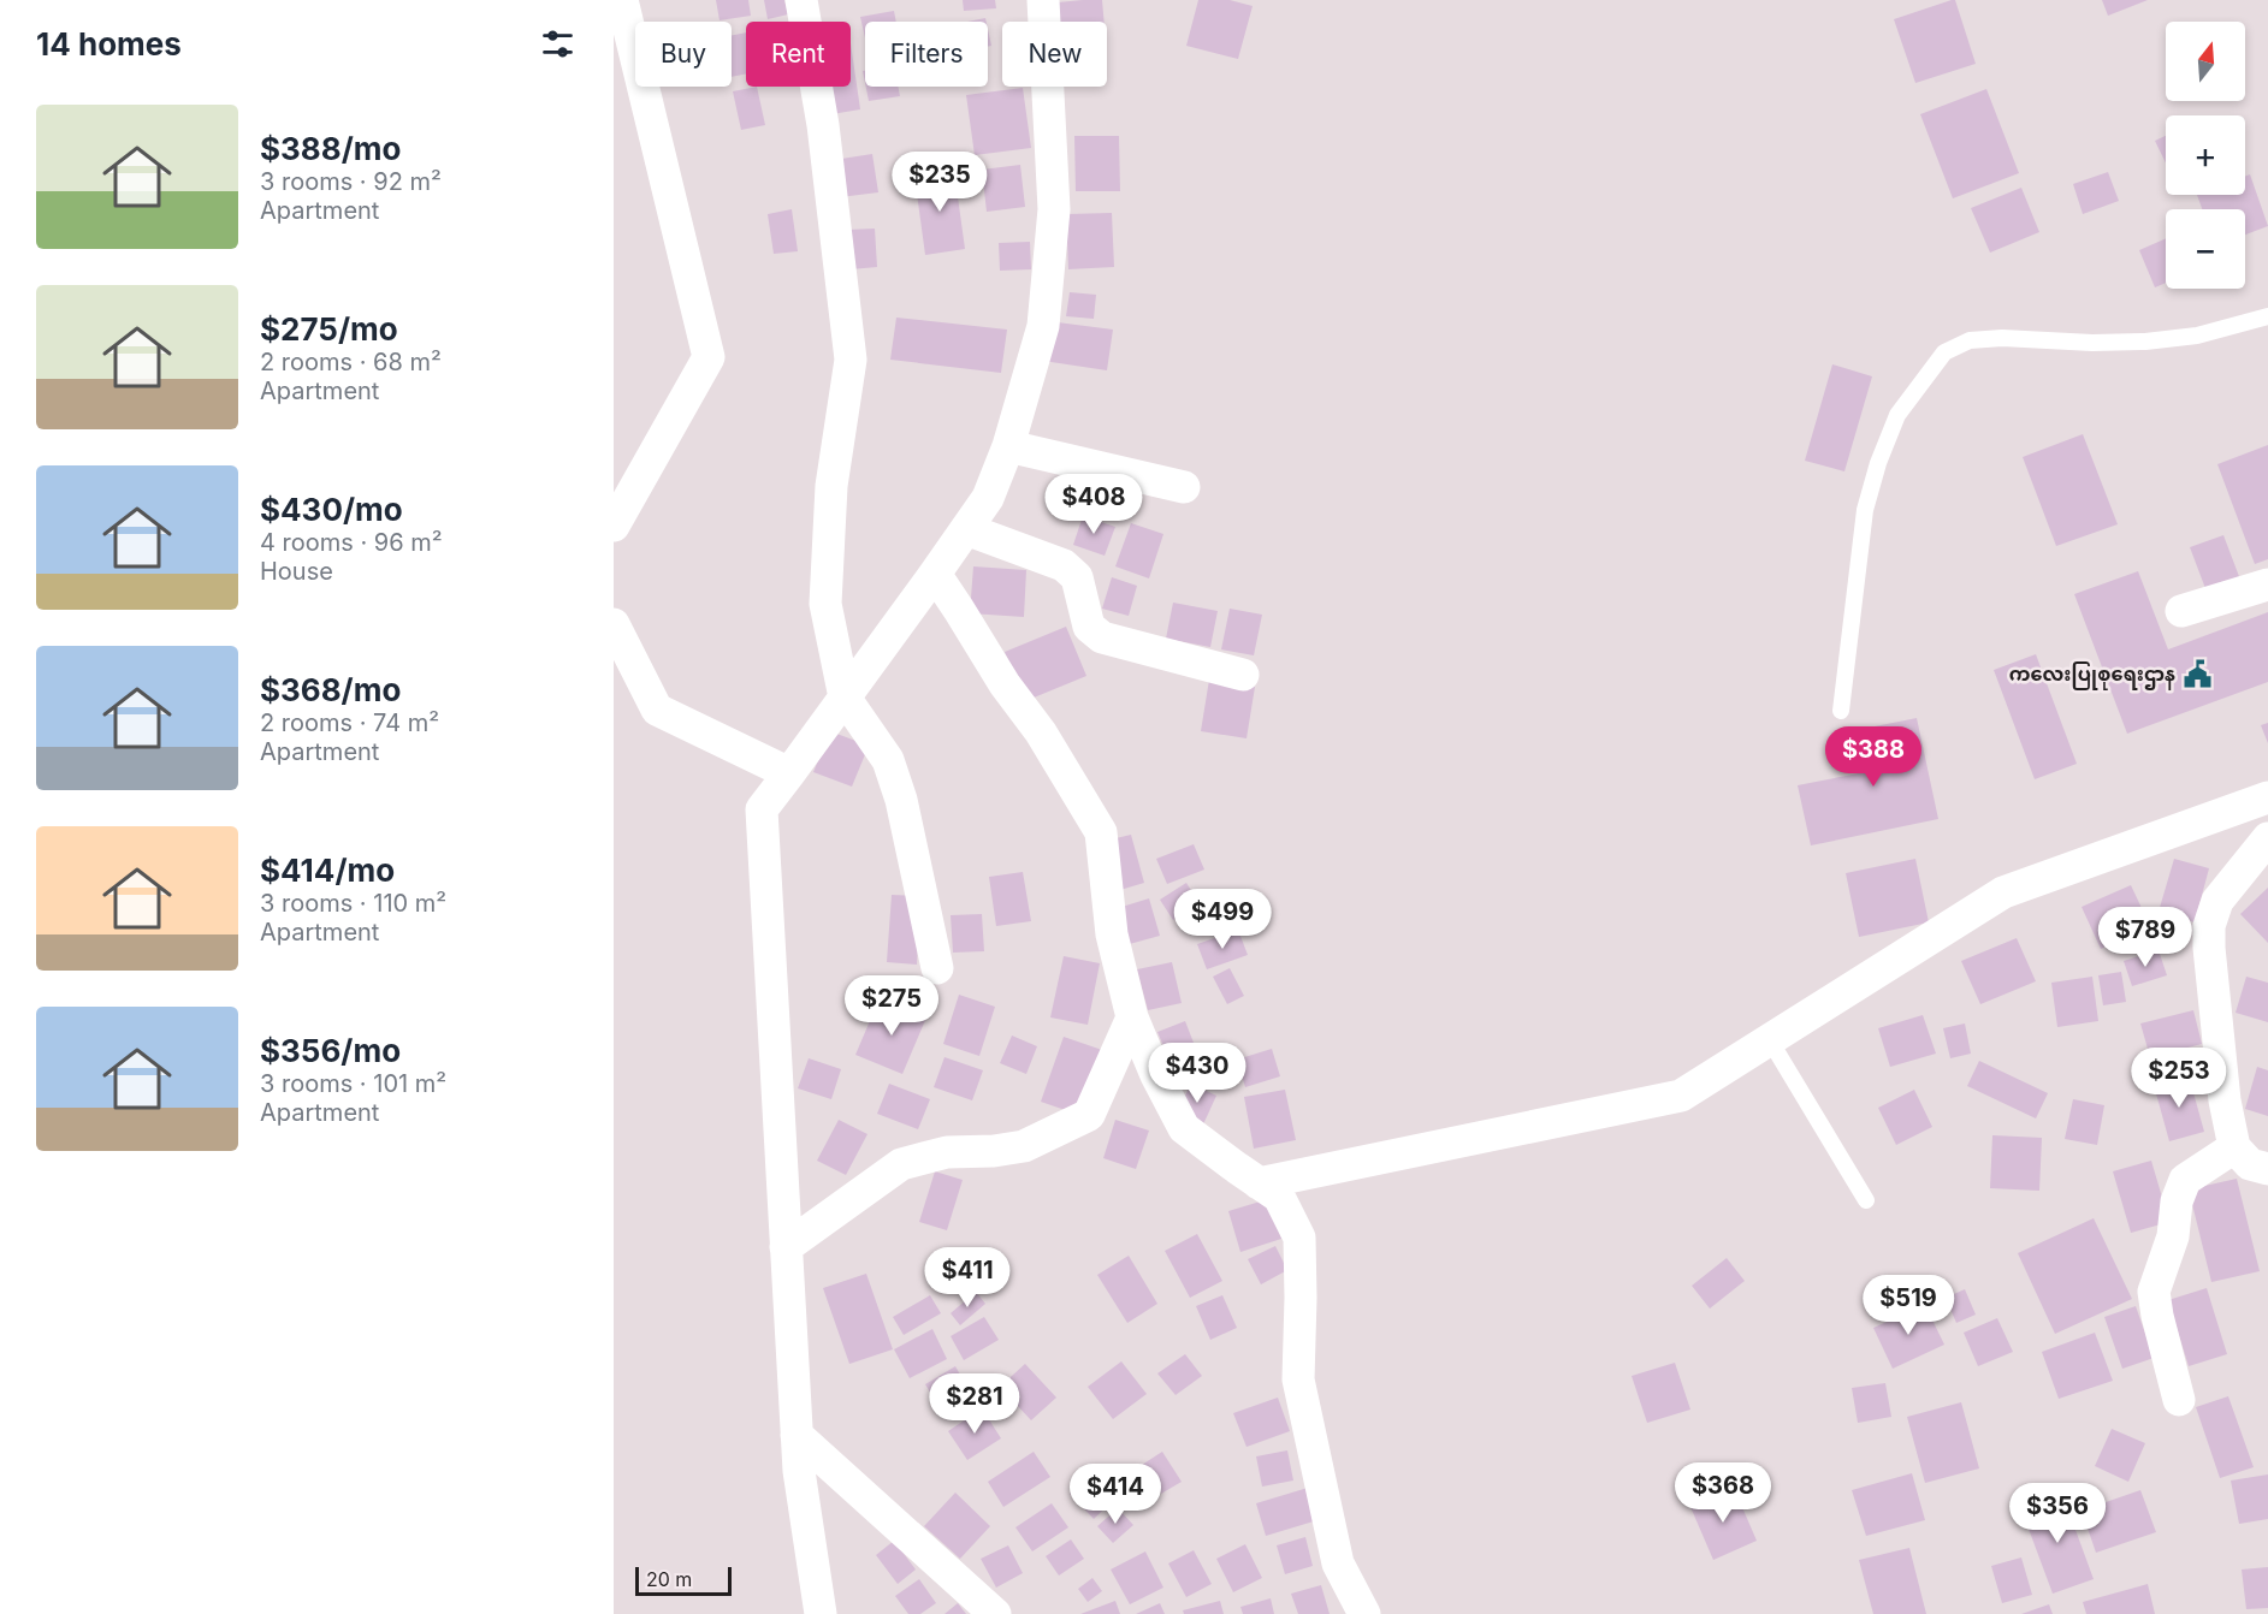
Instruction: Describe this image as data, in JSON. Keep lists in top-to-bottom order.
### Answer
{
  "places": {
    "public building": ["ကလေးပြုစုရေးဌာန"]
  },
  "scale_bar": "20 m",
  "north": "top",
  "page": {
    "heading": "14 homes",
    "map_buttons": ["+", "−"],
    "chip": [
      "Buy",
      "Rent",
      "Filters",
      "New"
    ],
    "list": [
      {
        "name": "$388/mo",
        "note": "3 rooms · 92 m² · Apartment"
      },
      {
        "name": "$275/mo",
        "note": "2 rooms · 68 m² · Apartment"
      },
      {
        "name": "$430/mo",
        "note": "4 rooms · 96 m² · House"
      },
      {
        "name": "$368/mo",
        "note": "2 rooms · 74 m² · Apartment"
      },
      {
        "name": "$414/mo",
        "note": "3 rooms · 110 m² · Apartment"
      },
      {
        "name": "$356/mo",
        "note": "3 rooms · 101 m² · Apartment"
      }
    ],
    "price": [
      "$235",
      "$408",
      "$388",
      "$499",
      "$789",
      "$275",
      "$430",
      "$253",
      "$411",
      "$519",
      "$281",
      "$368",
      "$414",
      "$356"
    ],
    "scale": "20 m"
  }
}
